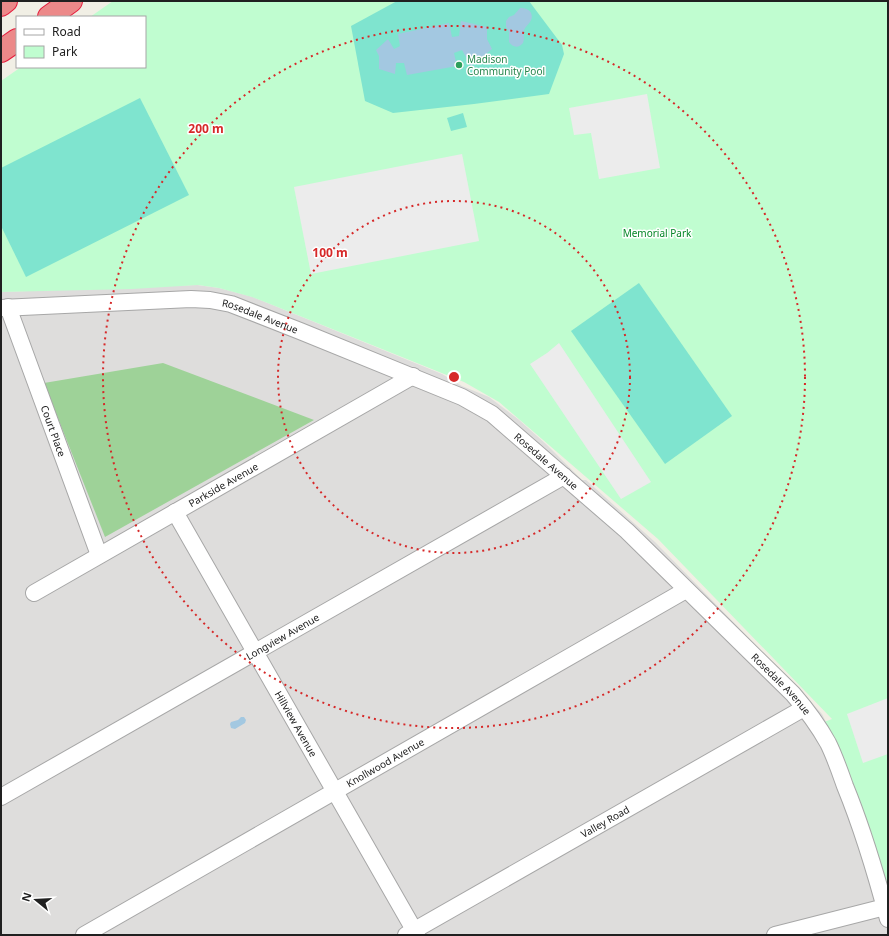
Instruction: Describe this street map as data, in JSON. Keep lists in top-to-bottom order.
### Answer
{
  "streets": {
    "street": [
      "Rosedale Avenue",
      "Court Place",
      "Parkside Avenue",
      "Longview Avenue",
      "Hillview Avenue",
      "Knollwood Avenue",
      "Valley Road"
    ]
  },
  "crossings": [
    ["Rosedale Avenue", "Court Place"],
    ["Rosedale Avenue", "Parkside Avenue"],
    ["Rosedale Avenue", "Longview Avenue"],
    ["Rosedale Avenue", "Knollwood Avenue"],
    ["Rosedale Avenue", "Valley Road"],
    ["Court Place", "Parkside Avenue"],
    ["Parkside Avenue", "Hillview Avenue"],
    ["Longview Avenue", "Hillview Avenue"],
    ["Hillview Avenue", "Knollwood Avenue"],
    ["Hillview Avenue", "Valley Road"]
  ],
  "parks": ["Memorial Park"],
  "places": ["Madison Community Pool"],
  "legend": ["Road", "Park"],
  "north": "left",
  "rings": ["200 m", "100 m"]
}
